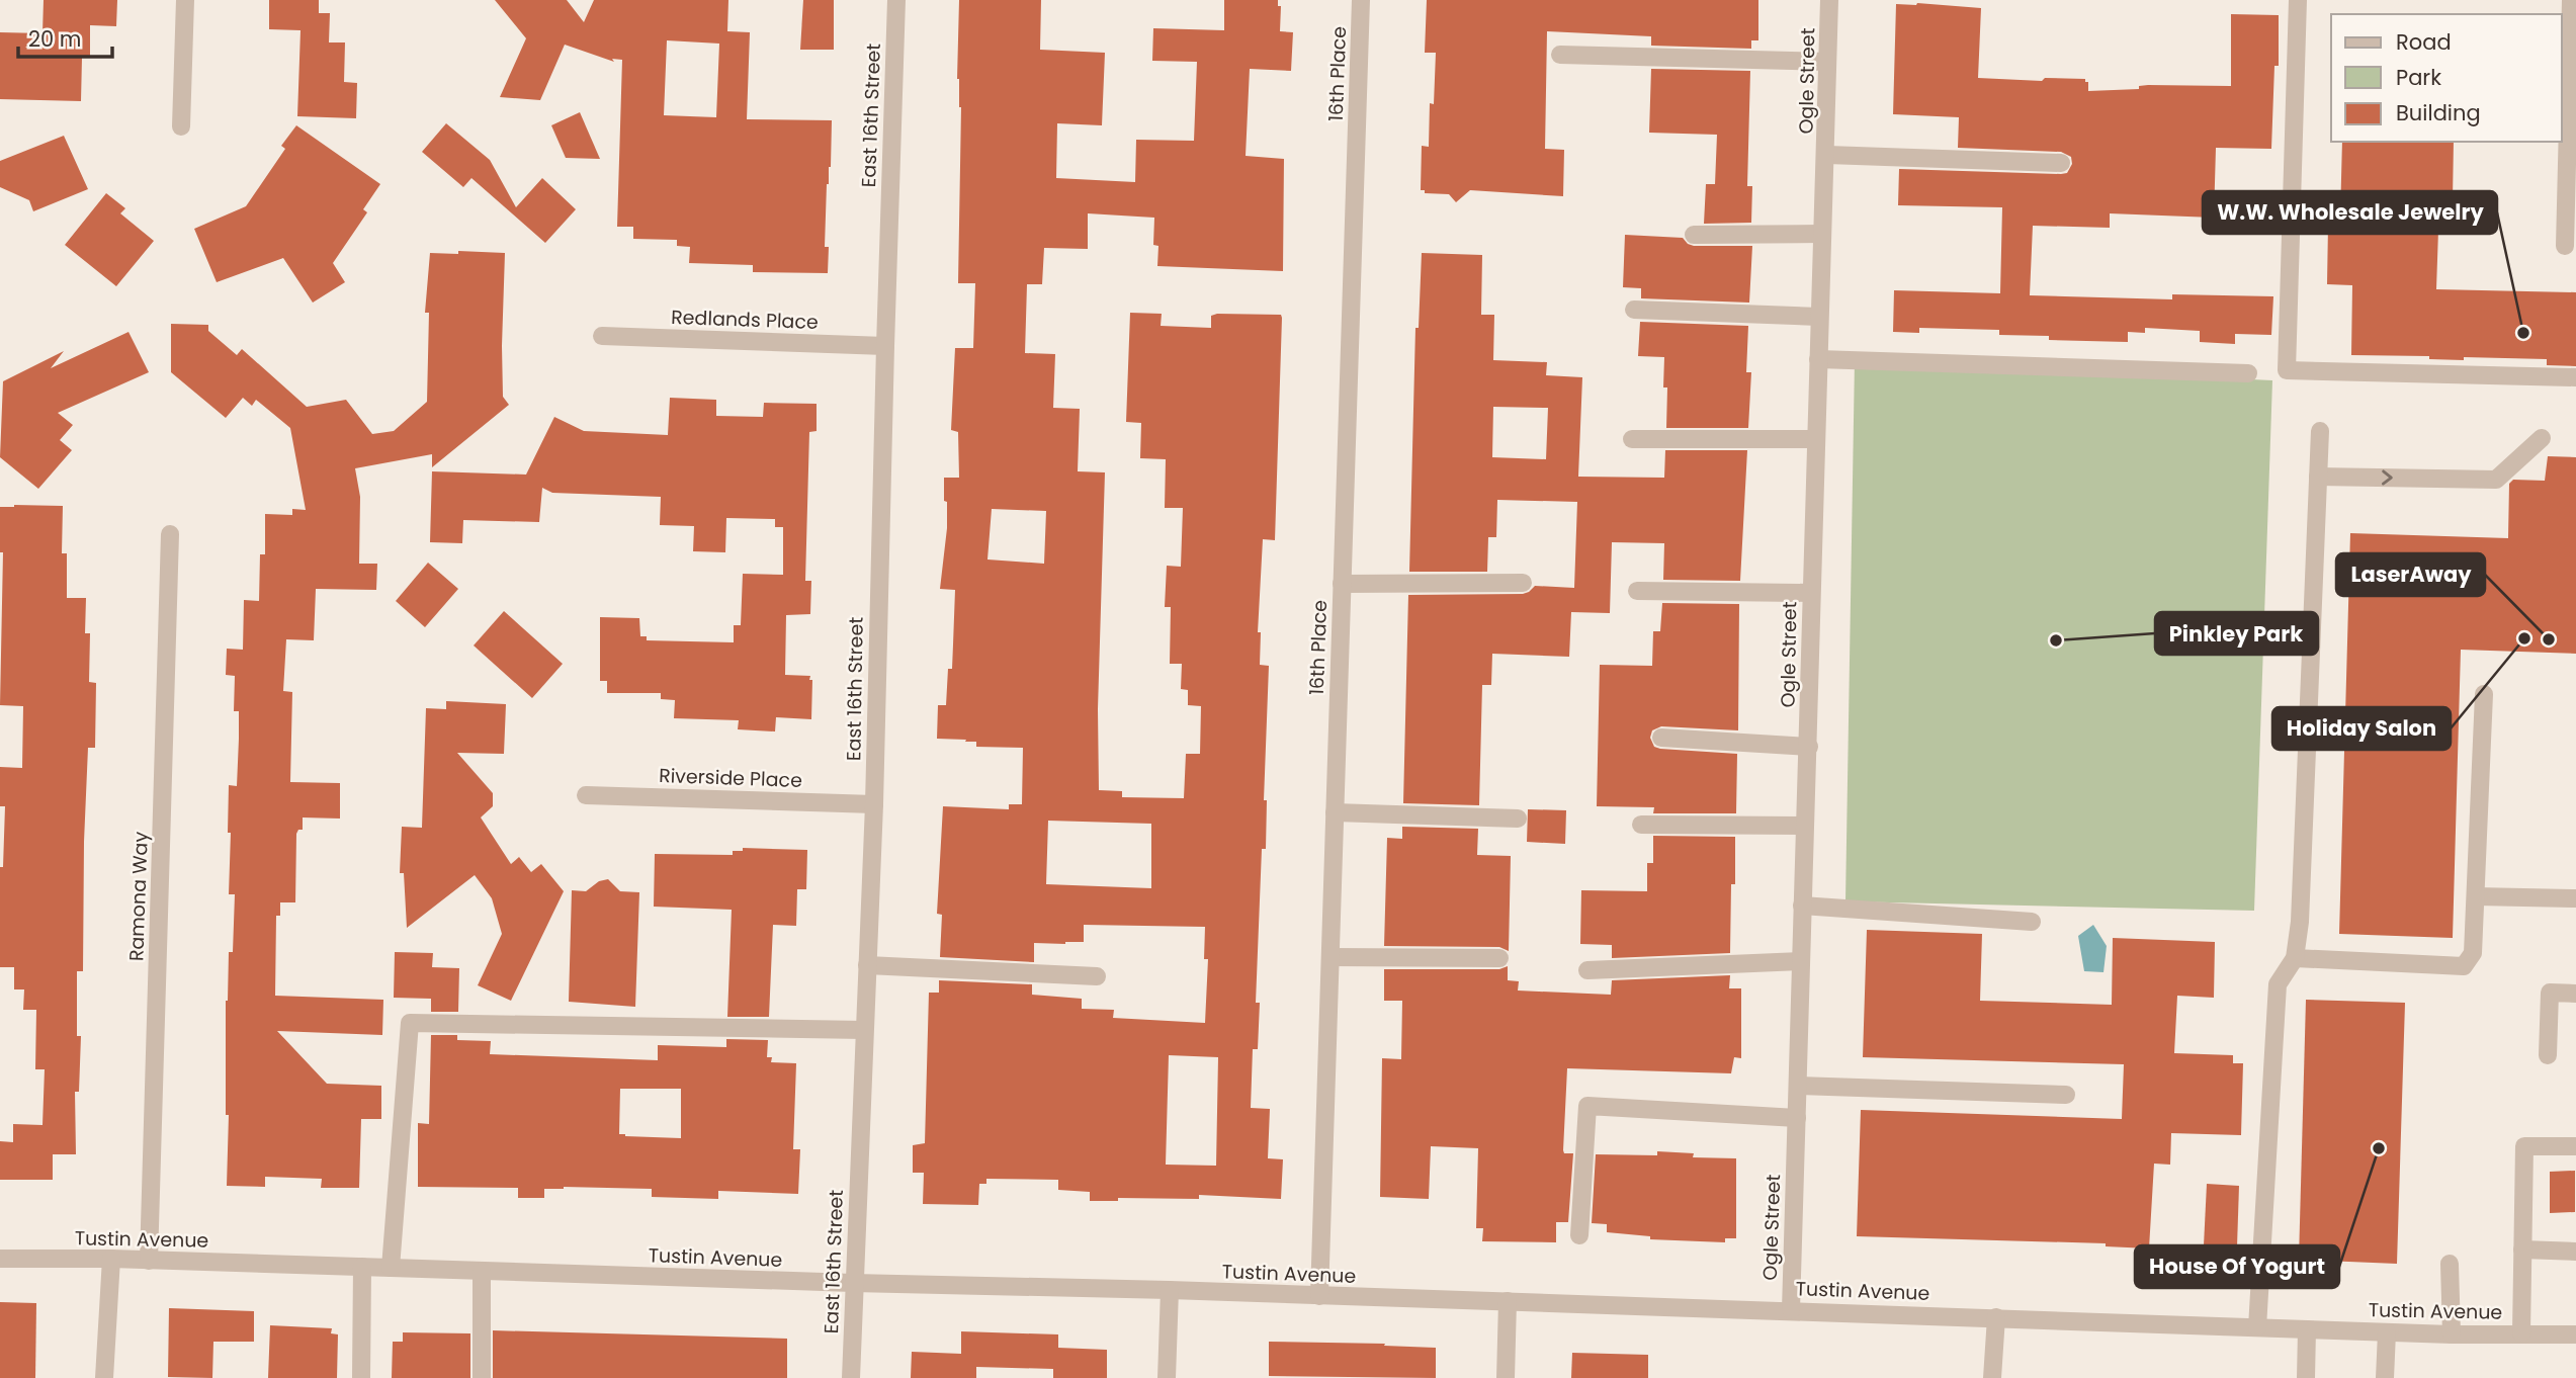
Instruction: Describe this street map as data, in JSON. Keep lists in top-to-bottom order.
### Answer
{
  "streets": {
    "street": [
      "16th Place",
      "Ogle Street",
      "East 16th Street",
      "Redlands Place",
      "Riverside Place",
      "Ramona Way",
      "Tustin Avenue"
    ]
  },
  "crossings": [
    ["16th Place", "Tustin Avenue"],
    ["Ogle Street", "Tustin Avenue"],
    ["East 16th Street", "Redlands Place"],
    ["East 16th Street", "Riverside Place"],
    ["East 16th Street", "Tustin Avenue"],
    ["Ramona Way", "Tustin Avenue"]
  ],
  "places": [
    "W.W. Wholesale Jewelry",
    "Holiday Salon",
    "LaserAway",
    "Pinkley Park",
    "House Of Yogurt"
  ],
  "legend": ["Road", "Park", "Building"],
  "scale_bar": "20 m"
}
